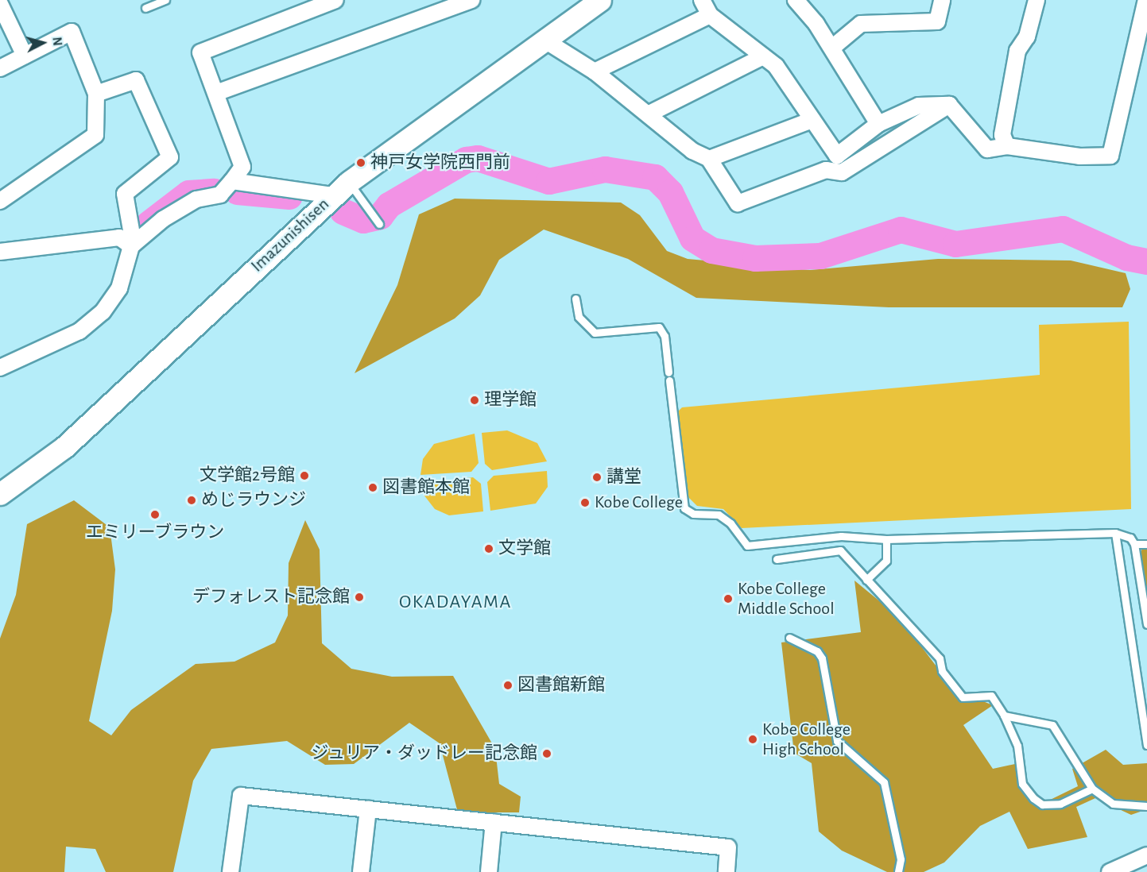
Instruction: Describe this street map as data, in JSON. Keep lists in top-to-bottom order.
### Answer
{
  "streets": {
    "street": ["Imazunishisen"]
  },
  "districts": ["OKADAYAMA"],
  "places": [
    "神戸女学院西門前",
    "理学館",
    "文学館2号館",
    "講堂",
    "図書館本館",
    "めじラウンジ",
    "Kobe College",
    "エミリーブラウン",
    "文学館",
    "デフォレスト記念館",
    "Kobe College Middle School",
    "図書館新館",
    "Kobe College High School",
    "ジュリア・ダッドレー記念館"
  ],
  "north": "right"
}
